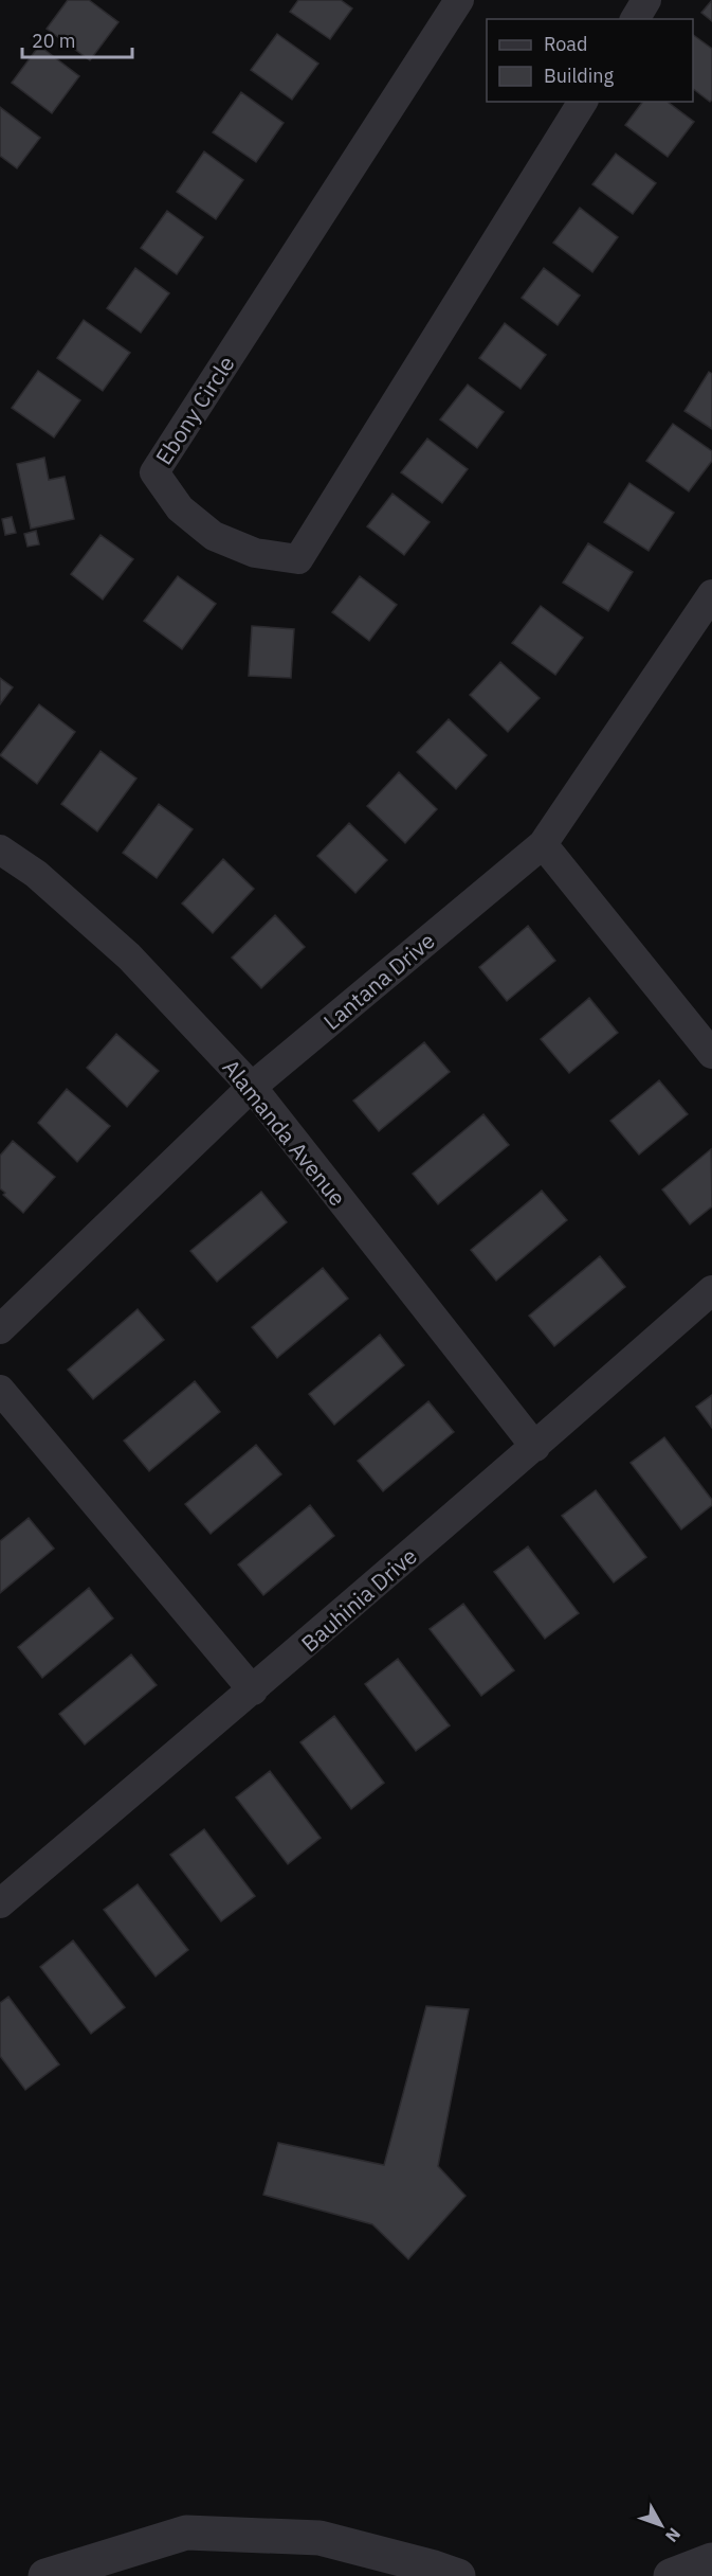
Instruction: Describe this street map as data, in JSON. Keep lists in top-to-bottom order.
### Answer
{
  "streets": {
    "street": [
      "Ebony Circle",
      "Lantana Drive",
      "Alamanda Avenue",
      "Bauhinia Drive"
    ]
  },
  "crossings": [
    ["Lantana Drive", "Alamanda Avenue"],
    ["Alamanda Avenue", "Bauhinia Drive"]
  ],
  "legend": ["Road", "Building"],
  "scale_bar": "20 m",
  "north": "bottom right"
}
